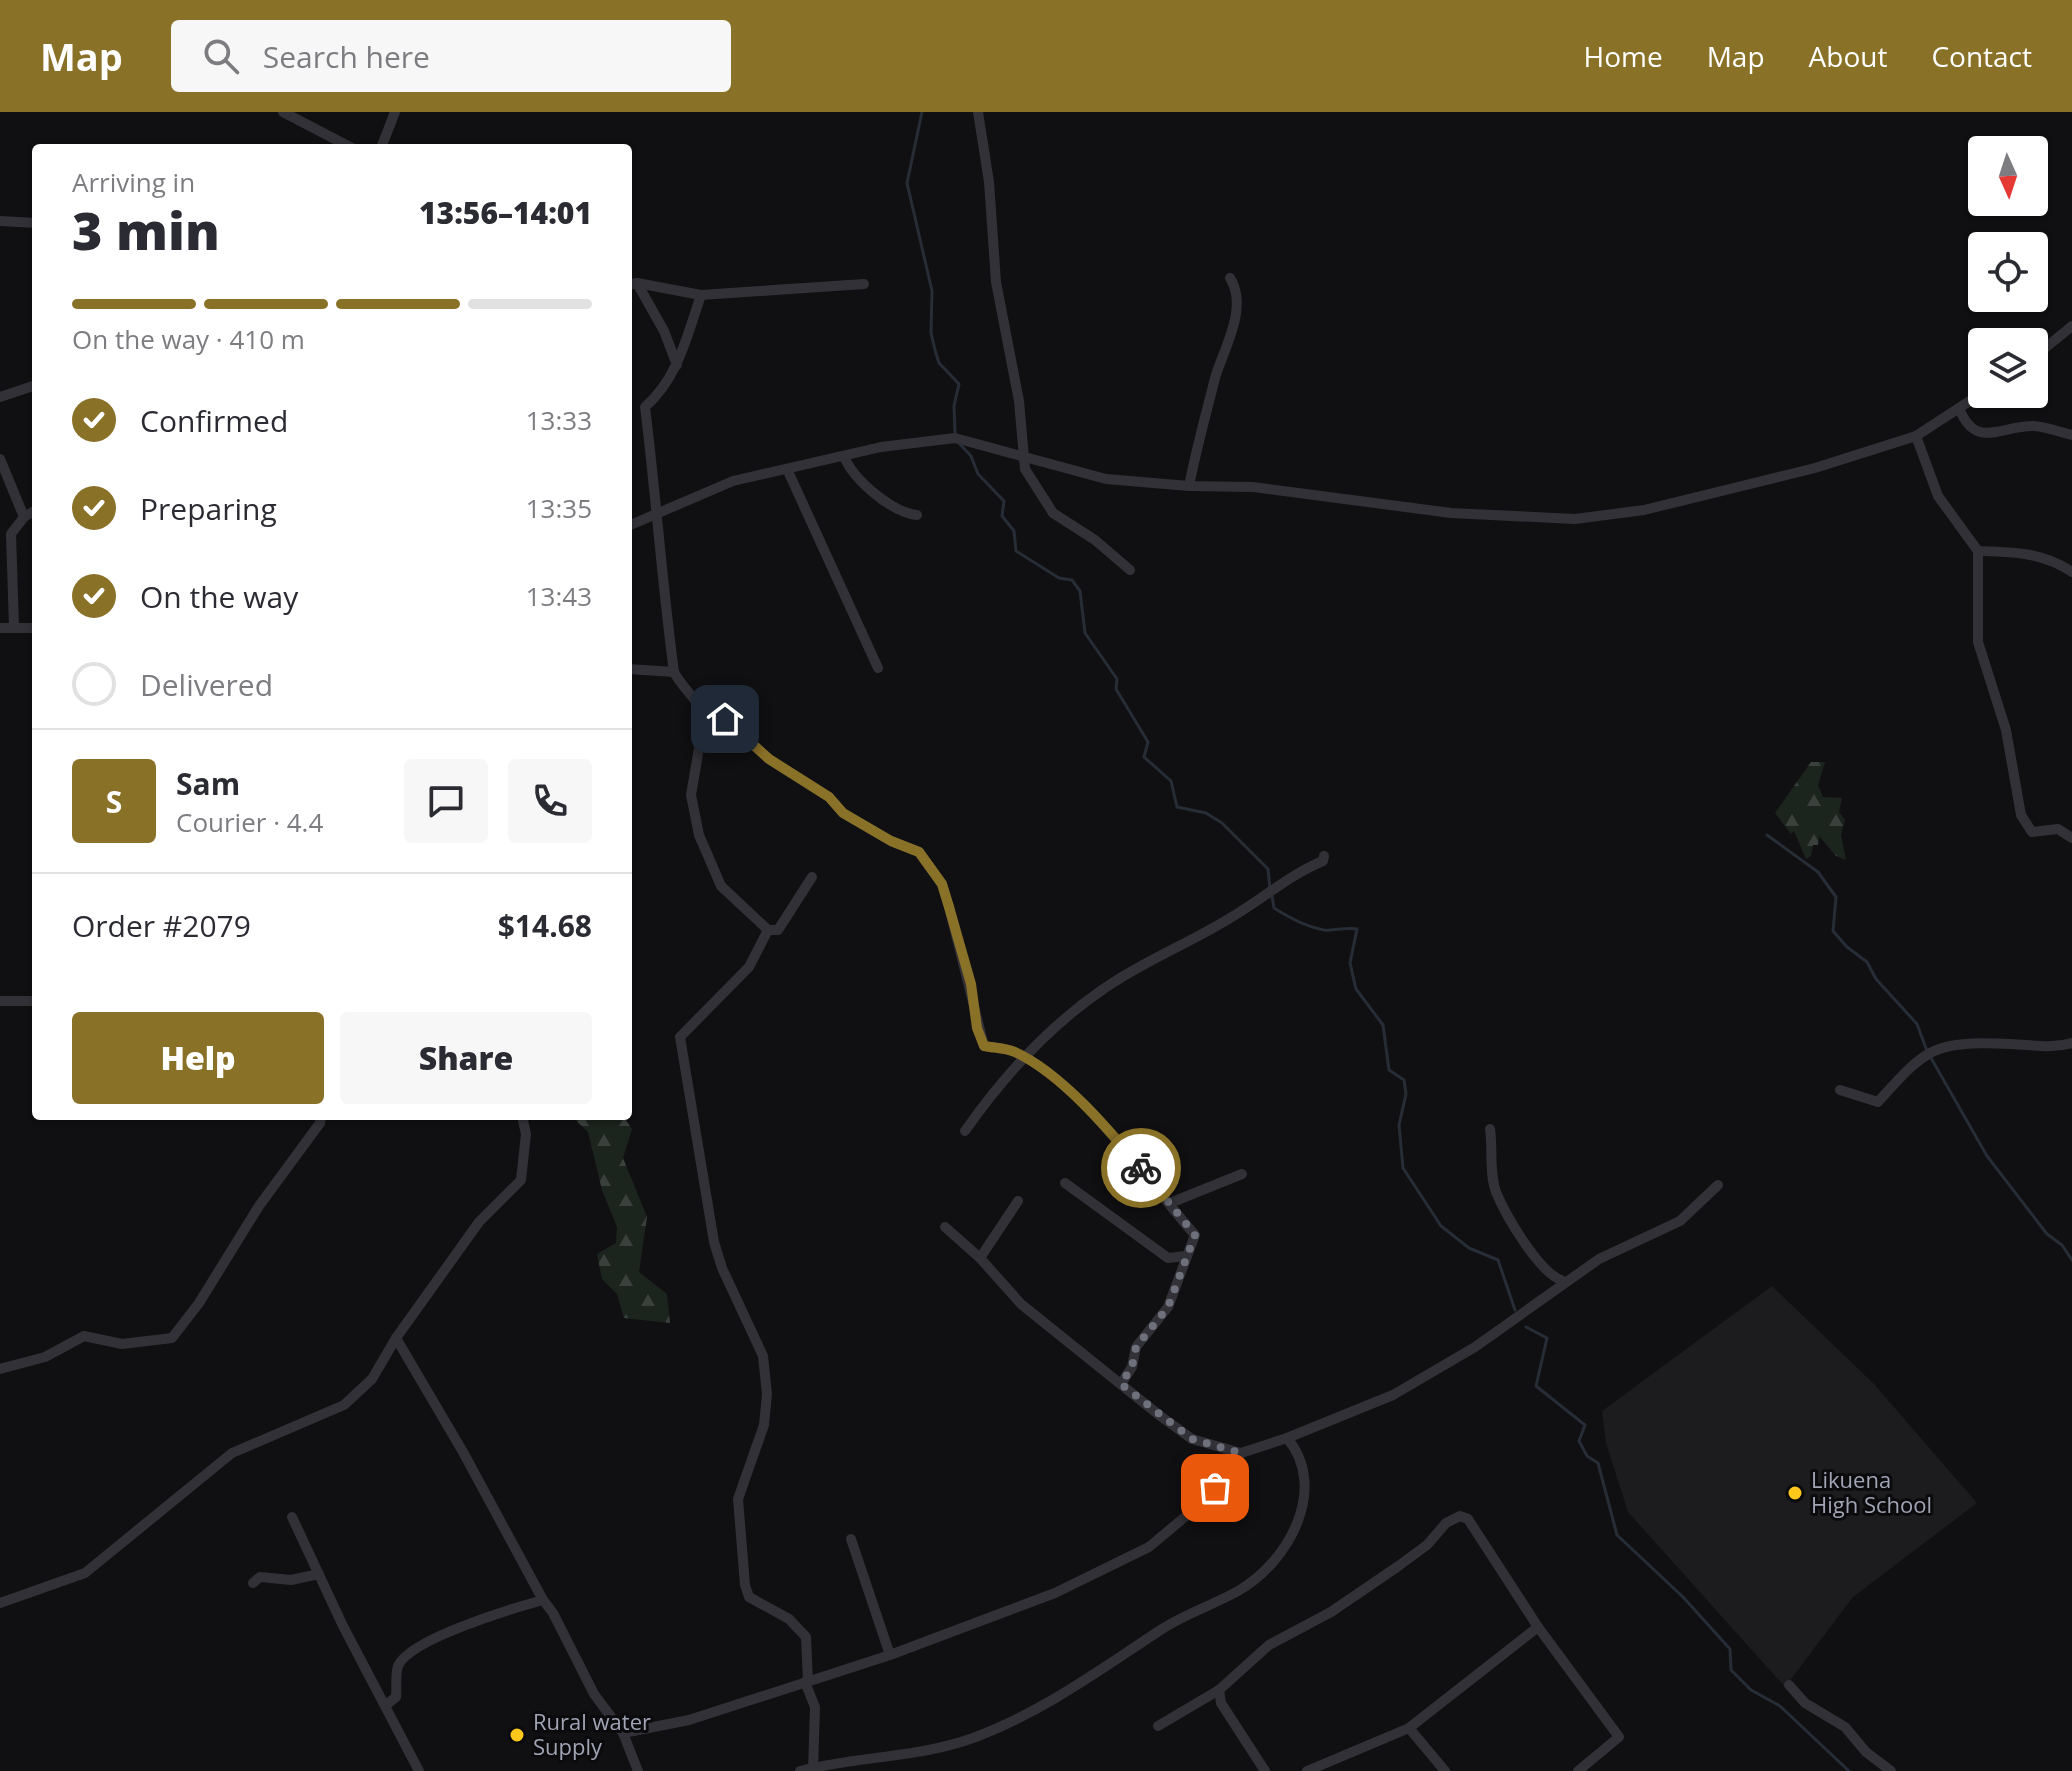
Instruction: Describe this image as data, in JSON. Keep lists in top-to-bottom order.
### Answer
{
  "places": ["Likuena High School", "Rural water Supply"],
  "north": "bottom",
  "page": {
    "header": "Map",
    "search": "Search here",
    "nav": [
      "Home",
      "Map",
      "About",
      "Contact"
    ],
    "heading": ["3 min", "Arriving in", "13:56–14:01"],
    "panel": [
      "Sam",
      "Courier · 4.4",
      "Order #2079",
      "$14.68"
    ],
    "bar": "On the way · 410 m",
    "list": [
      ["Confirmed", "13:33"],
      ["Preparing", "13:35"],
      ["On the way", "13:43"],
      "Delivered"
    ],
    "round": "S",
    "buttons": ["Help", "Share"]
  }
}
